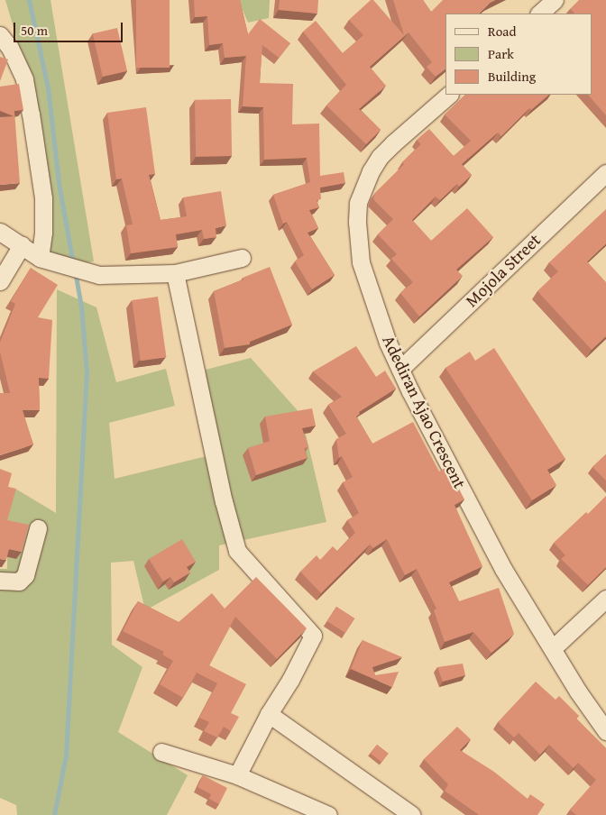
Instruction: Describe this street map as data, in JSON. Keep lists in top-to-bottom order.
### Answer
{
  "streets": {
    "street": ["Mojola Street", "Adediran Ajao Crescent"]
  },
  "crossings": [
    ["Mojola Street", "Adediran Ajao Crescent"]
  ],
  "legend": ["Road", "Park", "Building"],
  "scale_bar": "50 m"
}
